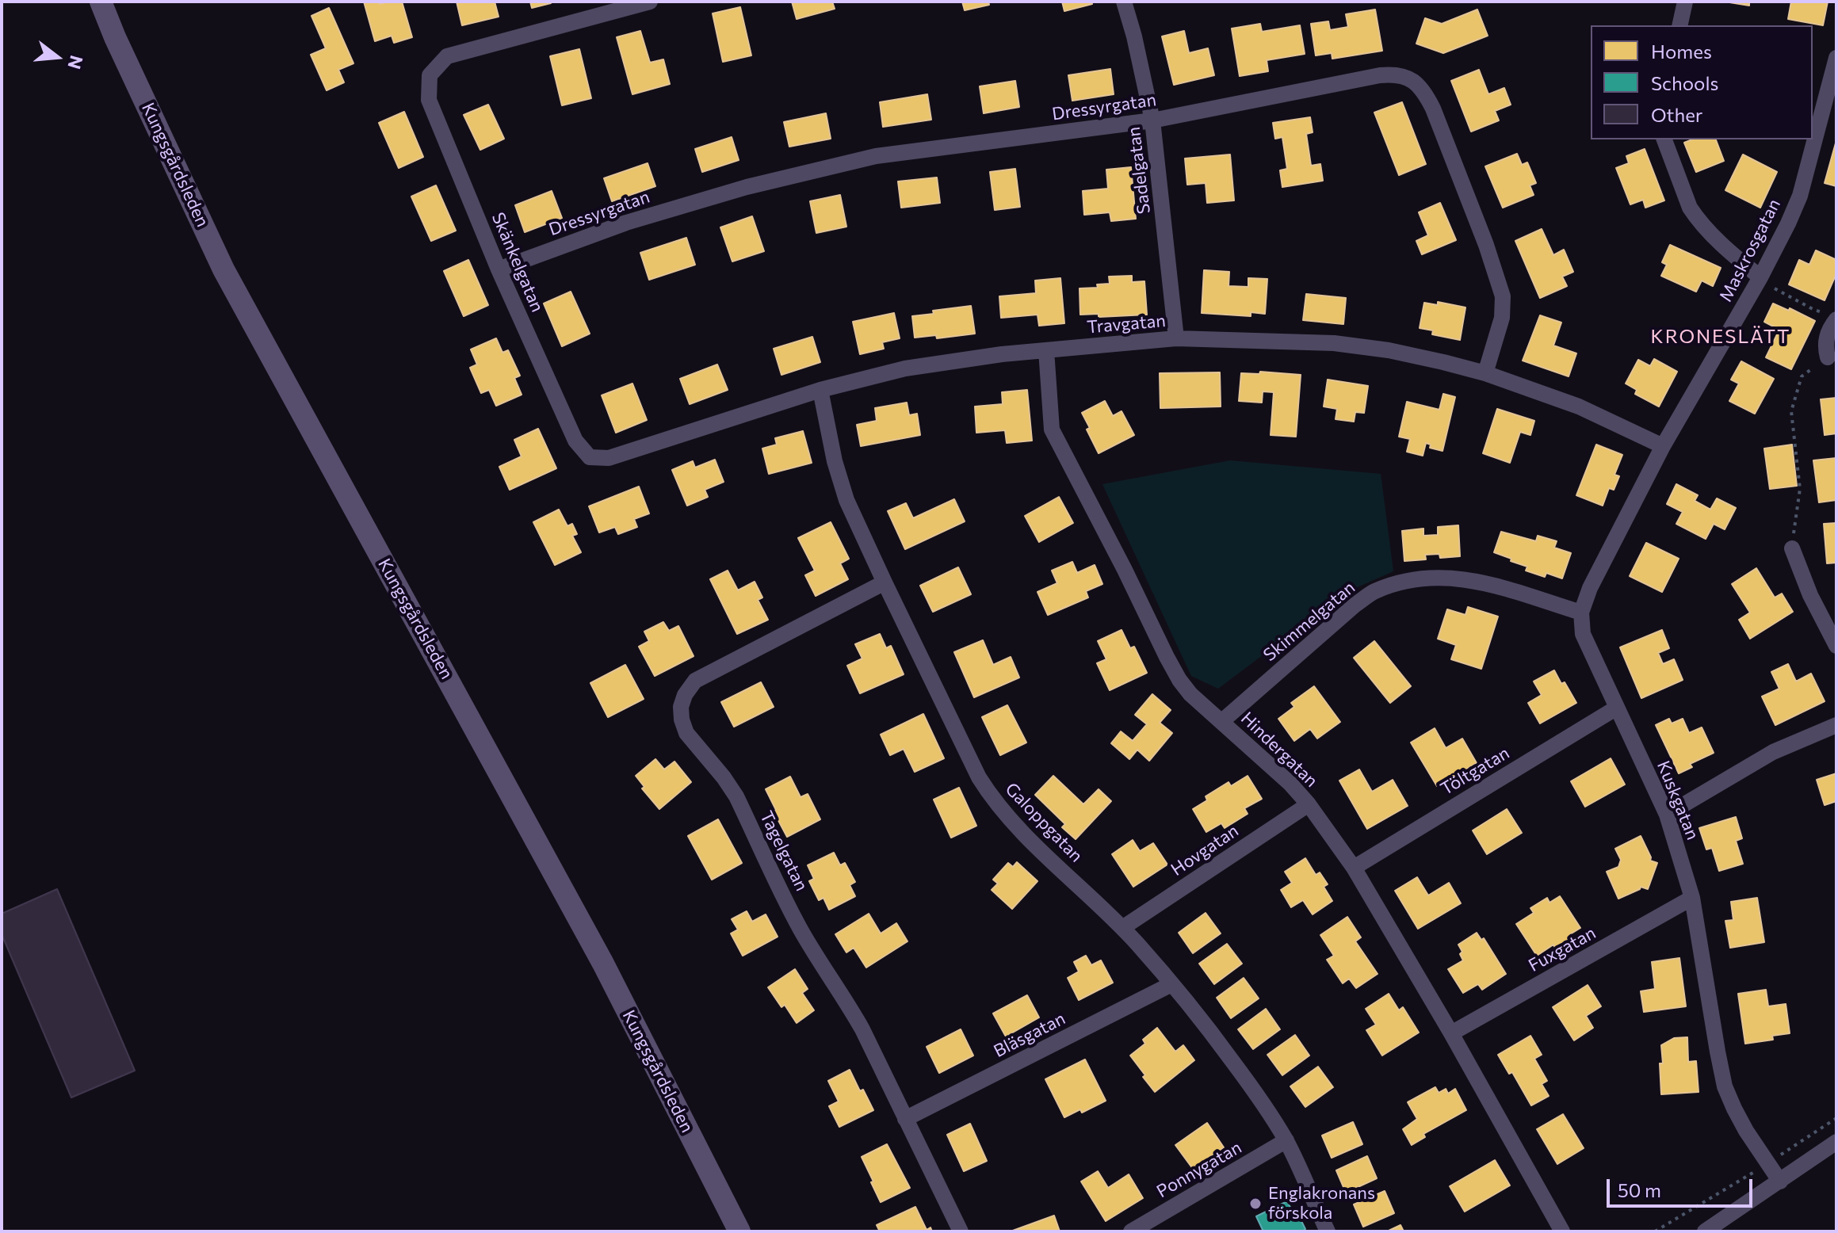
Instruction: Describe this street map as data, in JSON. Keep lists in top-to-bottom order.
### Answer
{
  "streets": {
    "main road": ["Kungsgårdsleden"],
    "street": [
      "Dressyrgatan",
      "Sadelgatan",
      "Maskrosgatan",
      "Skänkelgatan",
      "Travgatan",
      "Skimmelgatan",
      "Hindergatan",
      "Töltgatan",
      "Kuskgatan",
      "Galoppgatan",
      "Hovgatan",
      "Tagelgatan",
      "Fuxgatan",
      "Bläsgatan",
      "Ponnygatan"
    ]
  },
  "crossings": [
    ["Dressyrgatan", "Sadelgatan"],
    ["Dressyrgatan", "Skänkelgatan"],
    ["Dressyrgatan", "Travgatan"],
    ["Sadelgatan", "Travgatan"],
    ["Maskrosgatan", "Travgatan"],
    ["Skänkelgatan", "Travgatan"],
    ["Travgatan", "Hindergatan"],
    ["Travgatan", "Galoppgatan"],
    ["Skimmelgatan", "Hindergatan"],
    ["Skimmelgatan", "Kuskgatan"],
    ["Hindergatan", "Töltgatan"],
    ["Hindergatan", "Hovgatan"],
    ["Hindergatan", "Fuxgatan"],
    ["Töltgatan", "Kuskgatan"],
    ["Kuskgatan", "Fuxgatan"],
    ["Galoppgatan", "Hovgatan"],
    ["Galoppgatan", "Tagelgatan"],
    ["Galoppgatan", "Bläsgatan"],
    ["Galoppgatan", "Ponnygatan"],
    ["Tagelgatan", "Bläsgatan"]
  ],
  "districts": ["KRONESLÄTT"],
  "places": ["Englakronans förskola"],
  "legend": ["Homes", "Schools", "Other"],
  "scale_bar": "50 m",
  "north": "right"
}
